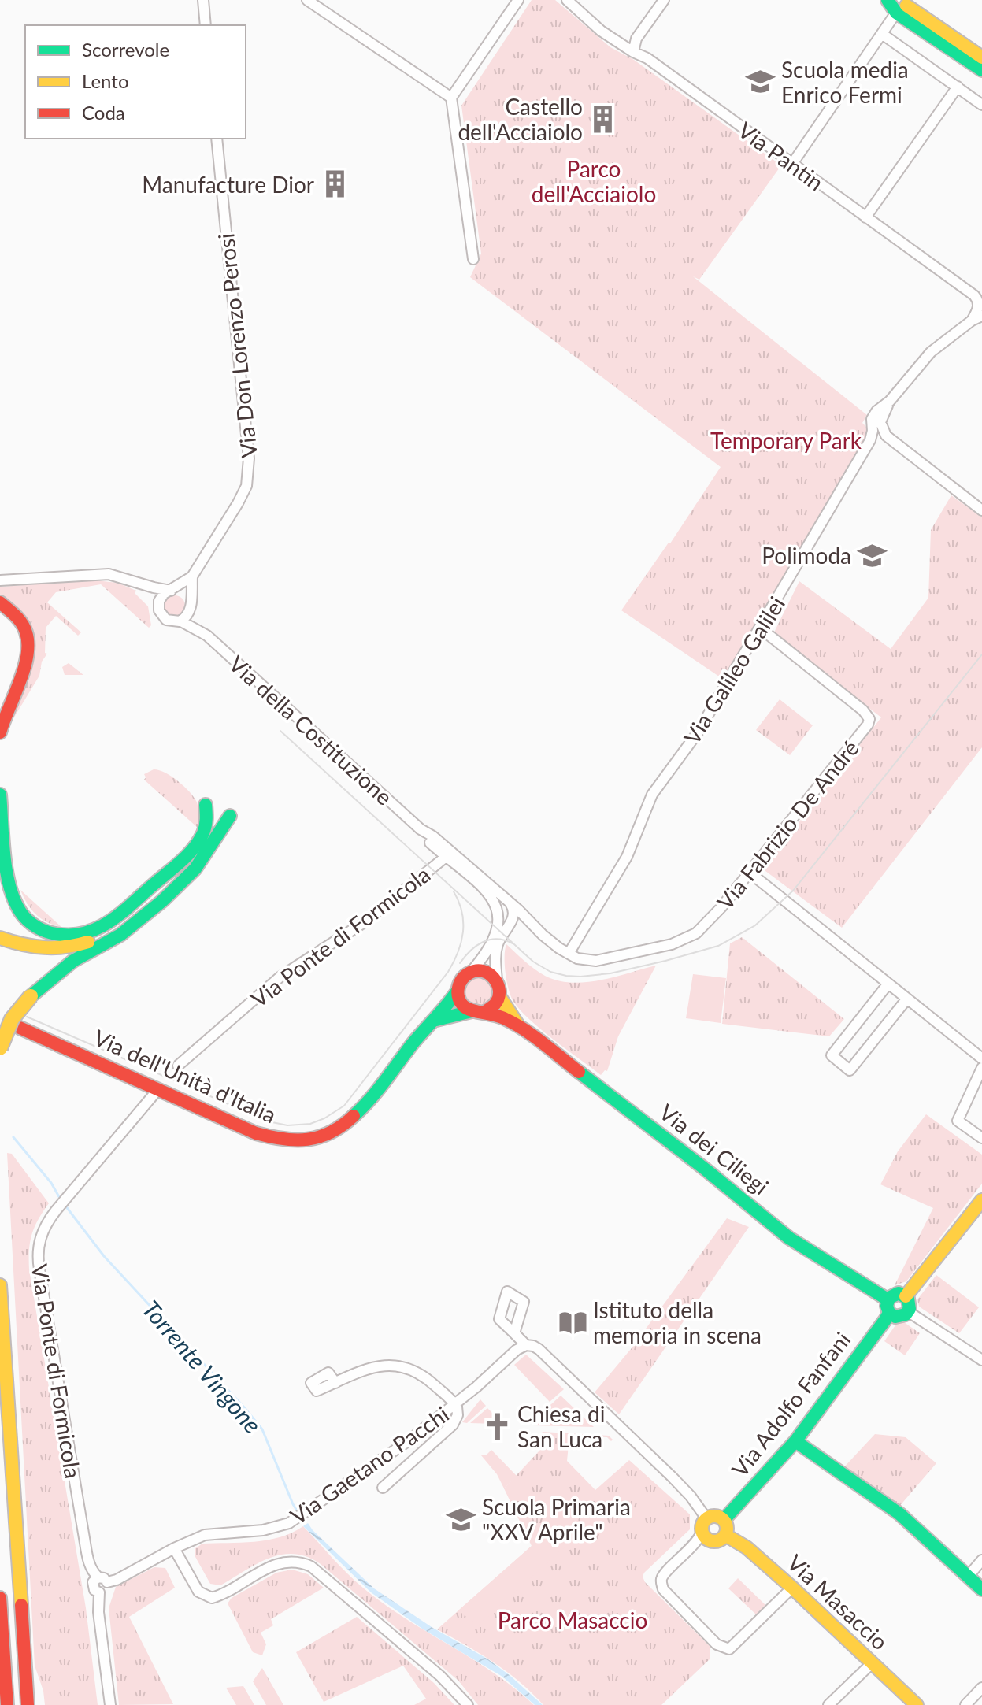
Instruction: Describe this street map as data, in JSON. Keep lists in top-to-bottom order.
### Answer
{
  "streets": {
    "main road": [
      "Via dell'Unità d'Italia",
      "Via dei Ciliegi",
      "Via Adolfo Fanfani",
      "Via Masaccio"
    ],
    "street": [
      "Via Pantin",
      "Via Don Lorenzo Perosi",
      "Via Galileo Galilei",
      "Via della Costituzione",
      "Via Fabrizio De André",
      "Via Ponte di Formicola",
      "Via Gaetano Pacchi"
    ]
  },
  "crossings": [
    ["Via Pantin", "Via Galileo Galilei"],
    ["Via Don Lorenzo Perosi", "Via della Costituzione"],
    ["Via Galileo Galilei", "Via della Costituzione"],
    ["Via Galileo Galilei", "Via Fabrizio De André"],
    ["Via della Costituzione", "Via Fabrizio De André"],
    ["Via della Costituzione", "Via Ponte di Formicola"],
    ["Via della Costituzione", "Via dell'Unità d'Italia"],
    ["Via della Costituzione", "Via dei Ciliegi"],
    ["Via Ponte di Formicola", "Via dell'Unità d'Italia"],
    ["Via dell'Unità d'Italia", "Via dei Ciliegi"],
    ["Via dei Ciliegi", "Via Adolfo Fanfani"],
    ["Via Adolfo Fanfani", "Via Masaccio"]
  ],
  "water": ["Torrente Vingone"],
  "parks": ["Parco dell'Acciaiolo", "Temporary Park", "Parco Masaccio"],
  "places": {
    "school or university": ["Scuola media Enrico Fermi", "Polimoda", "Scuola Primaria \"XXV Aprile\""],
    "building": ["Castello dell'Acciaiolo", "Manufacture Dior"],
    "library": ["Istituto della memoria in scena"],
    "church": ["Chiesa di San Luca"]
  },
  "legend": ["Scorrevole", "Lento", "Coda"]
}
